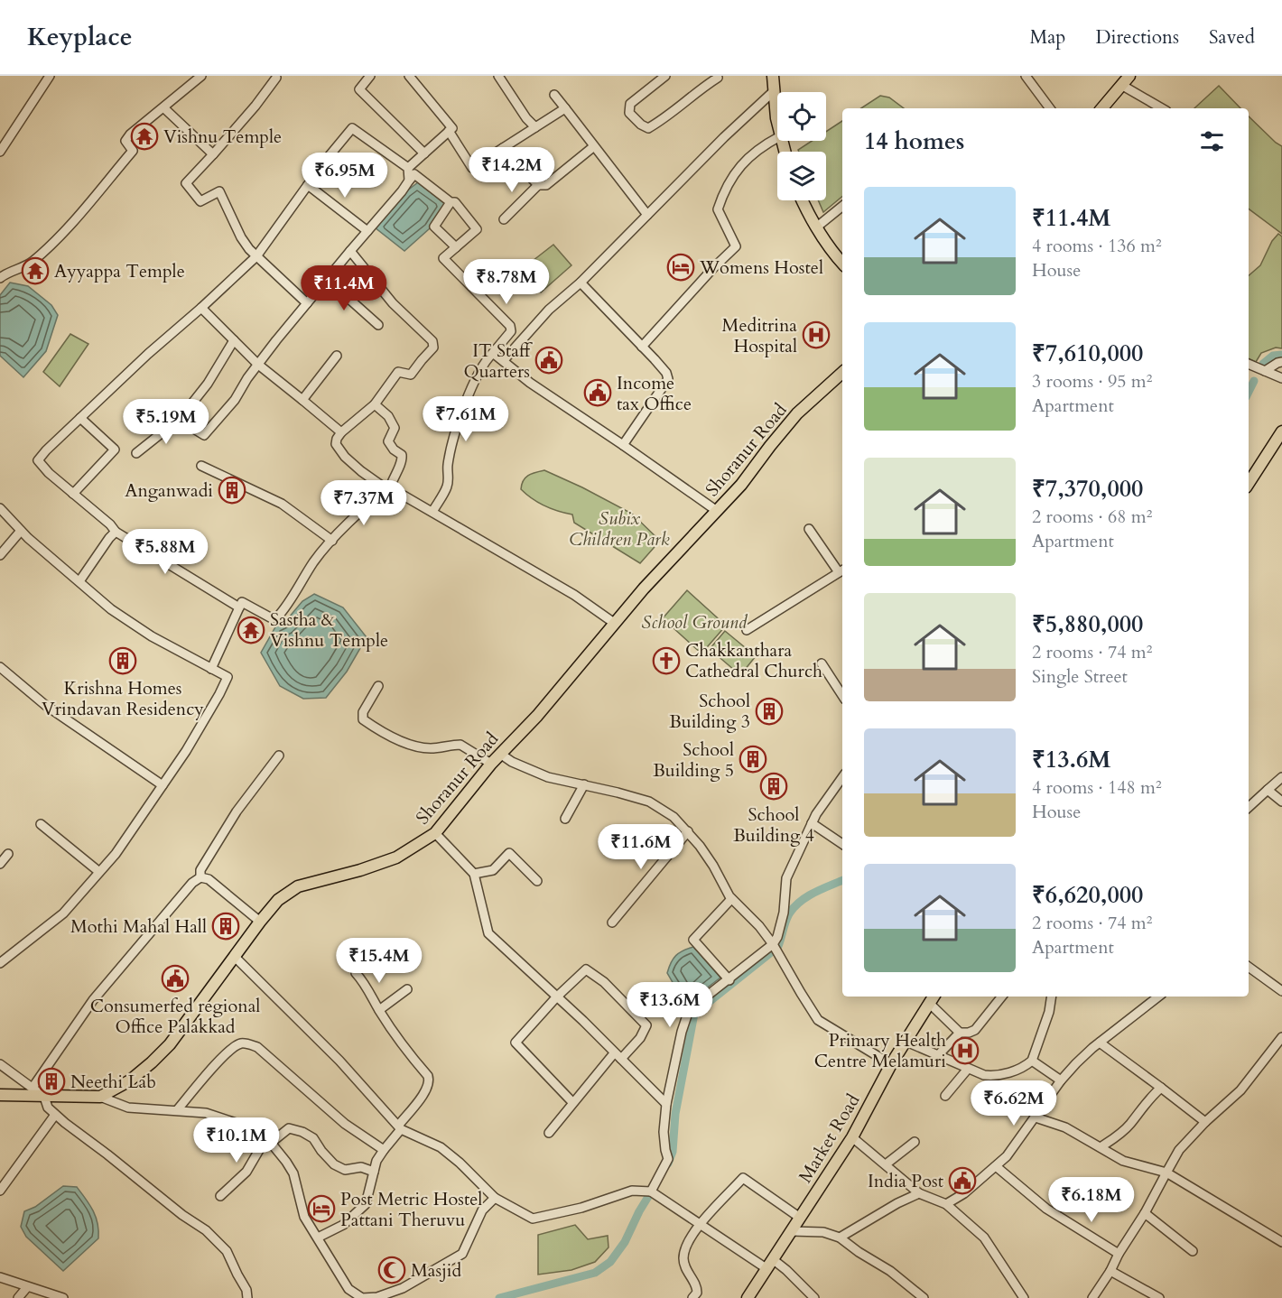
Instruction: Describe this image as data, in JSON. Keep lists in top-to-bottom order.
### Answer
{
  "streets": {
    "main road": ["Shoranur Road", "Market Road"]
  },
  "parks": ["Subix Children Park", "School Ground"],
  "places": {
    "temple": ["Vishnu Temple", "Ayyappa Temple", "Sastha & Vishnu Temple"],
    "hotel": ["Womens Hostel", "Post Metric Hostel Pattani Theruvu"],
    "hospital": ["Meditrina Hospital", "Primary Health Centre Melamuri"],
    "public building": [
      "IT Staff Quarters",
      "Income tax Office",
      "Consumerfed regional Office Palakkad",
      "India Post"
    ],
    "building": [
      "Anganwadi",
      "Krishna Homes Vrindavan Residency",
      "School Building 3",
      "School Building 5",
      "School Building 4",
      "Mothi Mahal Hall",
      "Neethi Lab"
    ],
    "church": ["Chakkanthara Cathedral Church"],
    "mosque": ["Masjid"]
  },
  "page": {
    "header": "Keyplace",
    "nav": ["Map", "Directions", "Saved"],
    "heading": "14 homes",
    "price": [
      "₹14.2M",
      "₹6.95M",
      "₹8.78M",
      "₹11.4M",
      "₹7.61M",
      "₹5.19M",
      "₹7.37M",
      "₹5.88M",
      "₹11.6M",
      "₹15.4M",
      "₹13.6M",
      "₹6.62M",
      "₹10.1M",
      "₹6.18M"
    ],
    "list": [
      {
        "name": "₹11.4M",
        "note": "4 rooms · 136 m² · House"
      },
      {
        "name": "₹7,610,000",
        "note": "3 rooms · 95 m² · Apartment"
      },
      {
        "name": "₹7,370,000",
        "note": "2 rooms · 68 m² · Apartment"
      },
      {
        "name": "₹5,880,000",
        "note": "2 rooms · 74 m² · Single Street"
      },
      {
        "name": "₹13.6M",
        "note": "4 rooms · 148 m² · House"
      },
      {
        "name": "₹6,620,000",
        "note": "2 rooms · 74 m² · Apartment"
      }
    ]
  }
}
